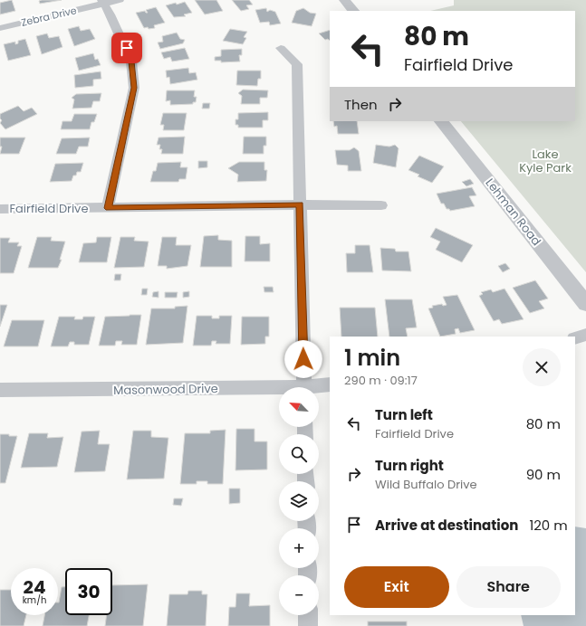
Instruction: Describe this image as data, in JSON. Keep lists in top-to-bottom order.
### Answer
{
  "streets": {
    "street": [
      "Zebra Drive",
      "Fairfield Drive",
      "Lehman Road",
      "Masonwood Drive"
    ]
  },
  "parks": ["Lake Kyle Park"],
  "north": "top left",
  "page": {
    "turn": ["80 m", "Fairfield Drive"],
    "then": "Then",
    "heading": ["1 min", "290 m · 09:17"],
    "map_buttons": ["+", "−"],
    "list": [
      {
        "name": "Turn left",
        "note": "Fairfield Drive",
        "value": "80 m"
      },
      {
        "name": "Turn right",
        "note": "Wild Buffalo Drive",
        "value": "90 m"
      },
      {
        "name": "Arrive at destination",
        "value": "120 m"
      }
    ],
    "buttons": ["Exit", "Share"],
    "speed": "24 km/h",
    "limit": "30"
  }
}
